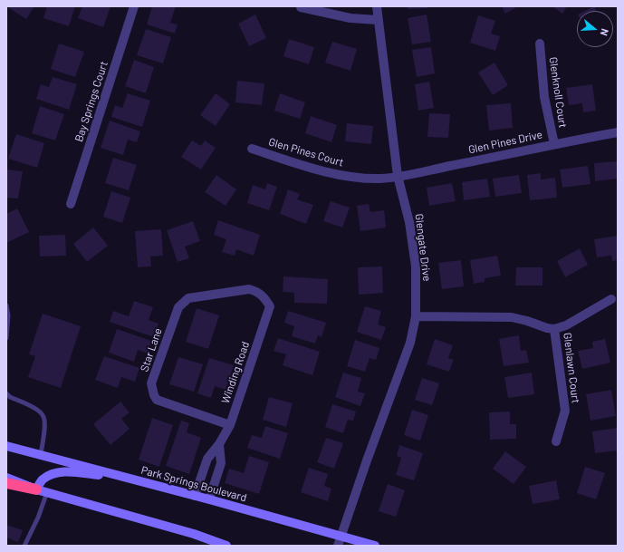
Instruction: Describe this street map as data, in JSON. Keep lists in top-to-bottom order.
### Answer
{
  "streets": {
    "main road": ["Park Springs Boulevard"],
    "street": [
      "Glenknoll Court",
      "Bay Springs Court",
      "Glen Pines Drive",
      "Glen Pines Court",
      "Glengate Drive",
      "Star Lane",
      "Glenlawn Court",
      "Winding Road"
    ]
  },
  "crossings": [
    ["Glenknoll Court", "Glen Pines Drive"],
    ["Glen Pines Drive", "Glen Pines Court"],
    ["Glen Pines Drive", "Glengate Drive"],
    ["Glen Pines Court", "Glengate Drive"],
    ["Glengate Drive", "Glenlawn Court"],
    ["Glengate Drive", "Park Springs Boulevard"],
    ["Star Lane", "Winding Road"],
    ["Winding Road", "Park Springs Boulevard"]
  ],
  "north": "right"
}
